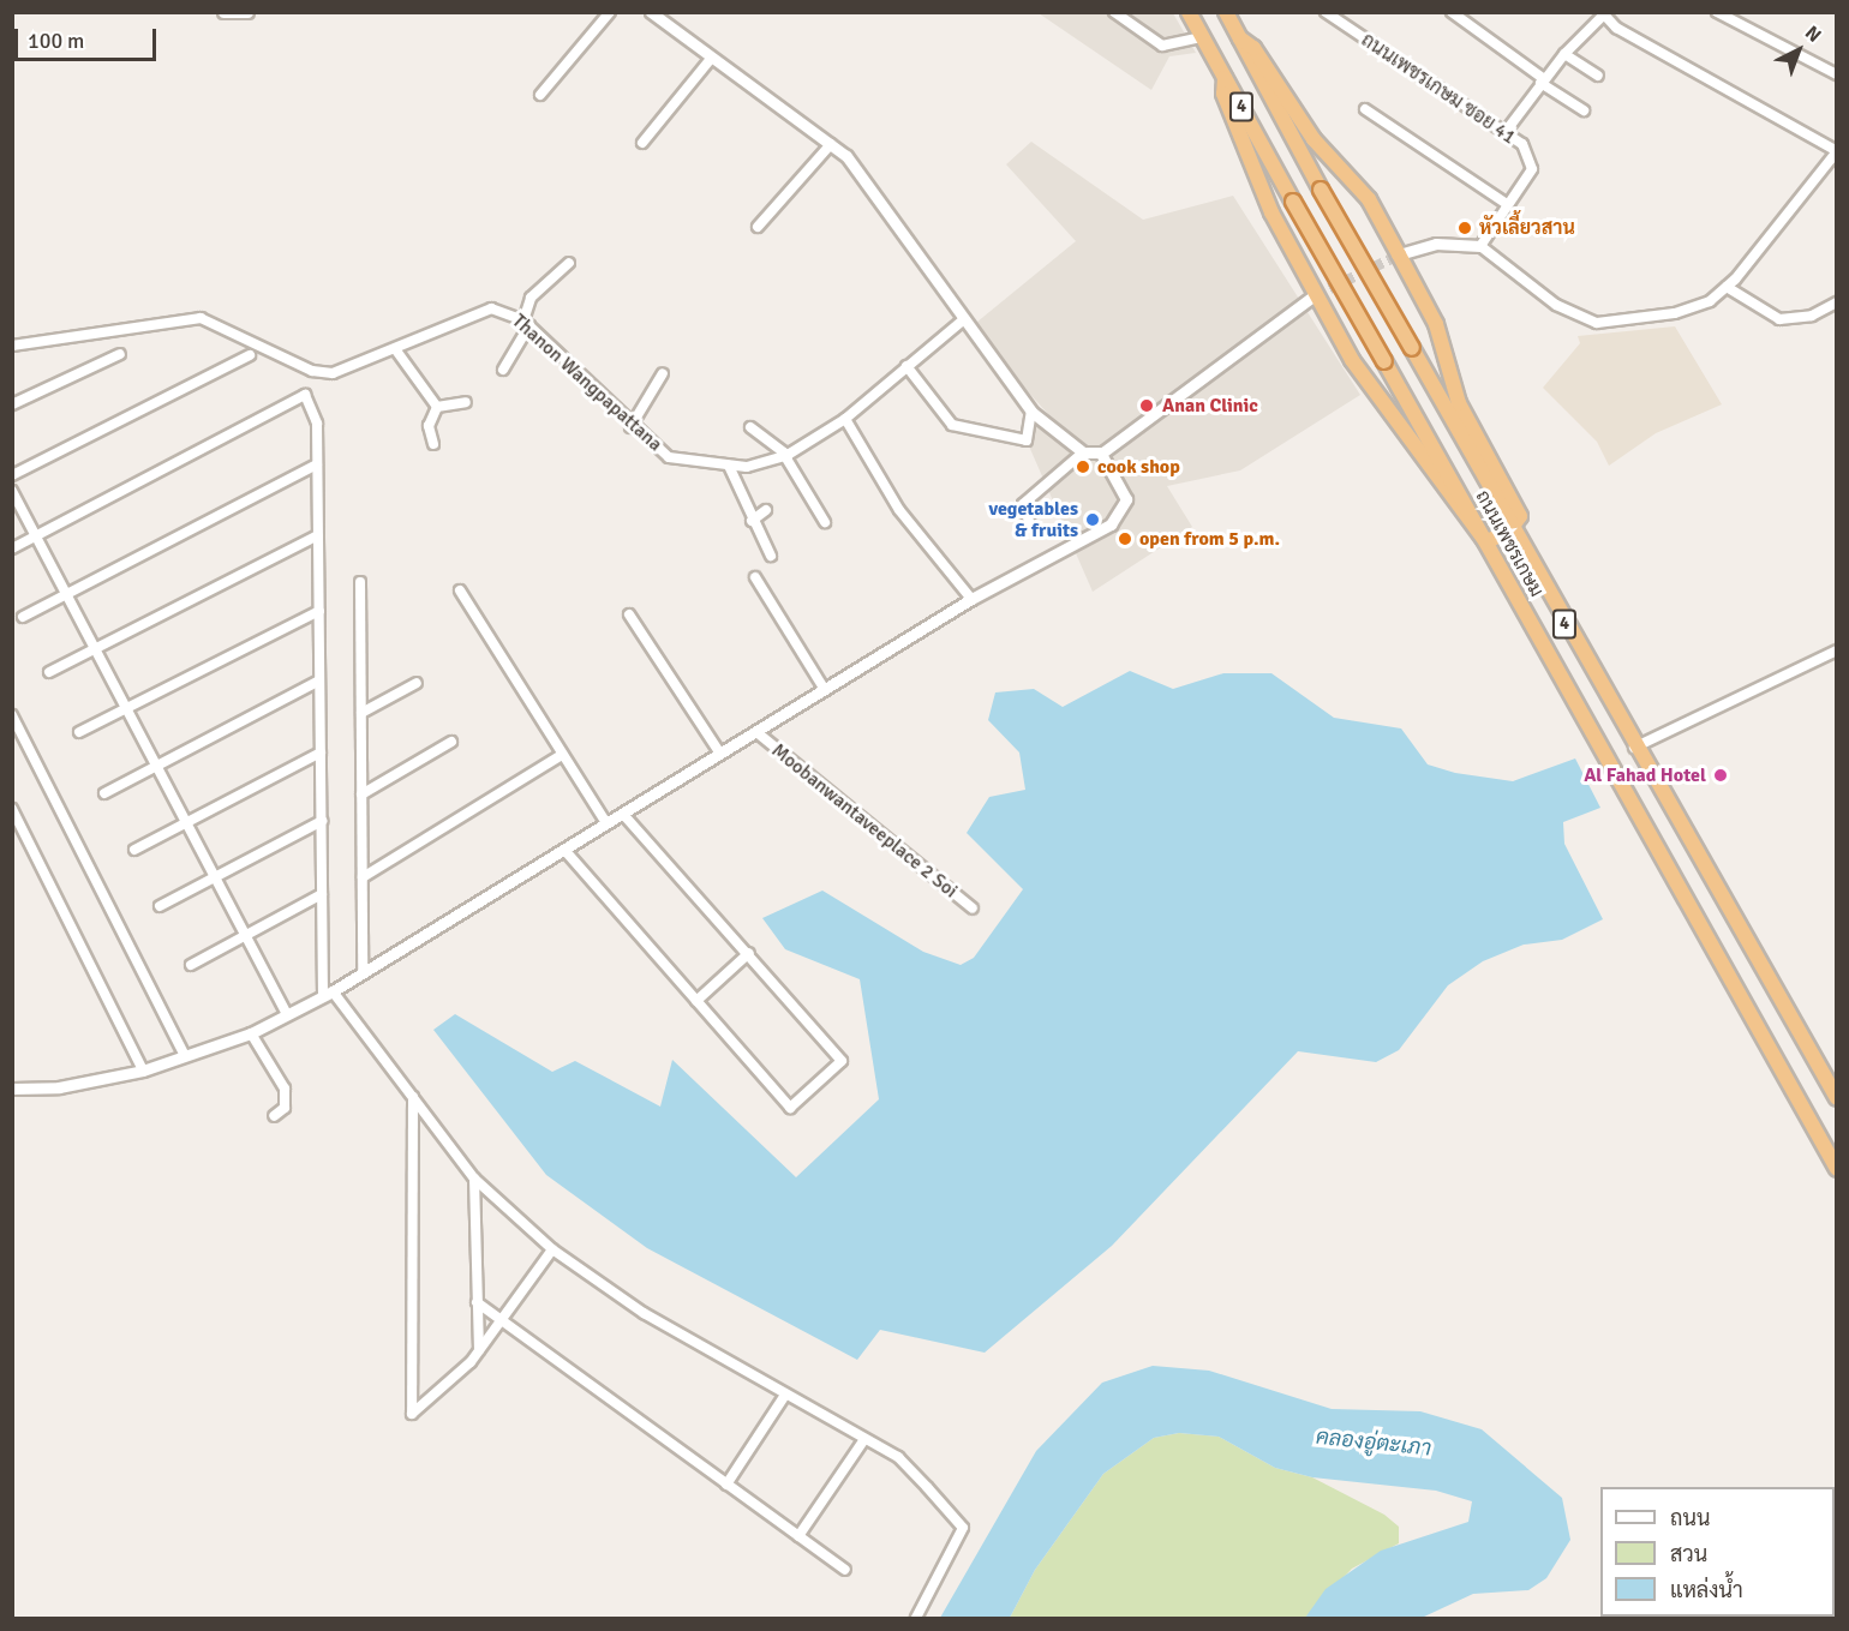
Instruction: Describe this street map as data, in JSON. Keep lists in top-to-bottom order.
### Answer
{
  "streets": {
    "highway": ["4", "ถนนเพชรเกษม"],
    "street": ["ถนนเพชรเกษม ซอย 41", "Thanon Wangpapattana", "Moobanwantaveeplace 2 Soi"]
  },
  "water": ["คลองอู่ตะเภา"],
  "places": [
    "หัวเลี้ยวสาน",
    "Anan Clinic",
    "cook shop",
    "vegetables & fruits",
    "open from 5 p.m.",
    "Al Fahad Hotel"
  ],
  "legend": ["ถนน", "สวน", "แหล่งน้ำ"],
  "scale_bar": "100 m",
  "north": "top right"
}
